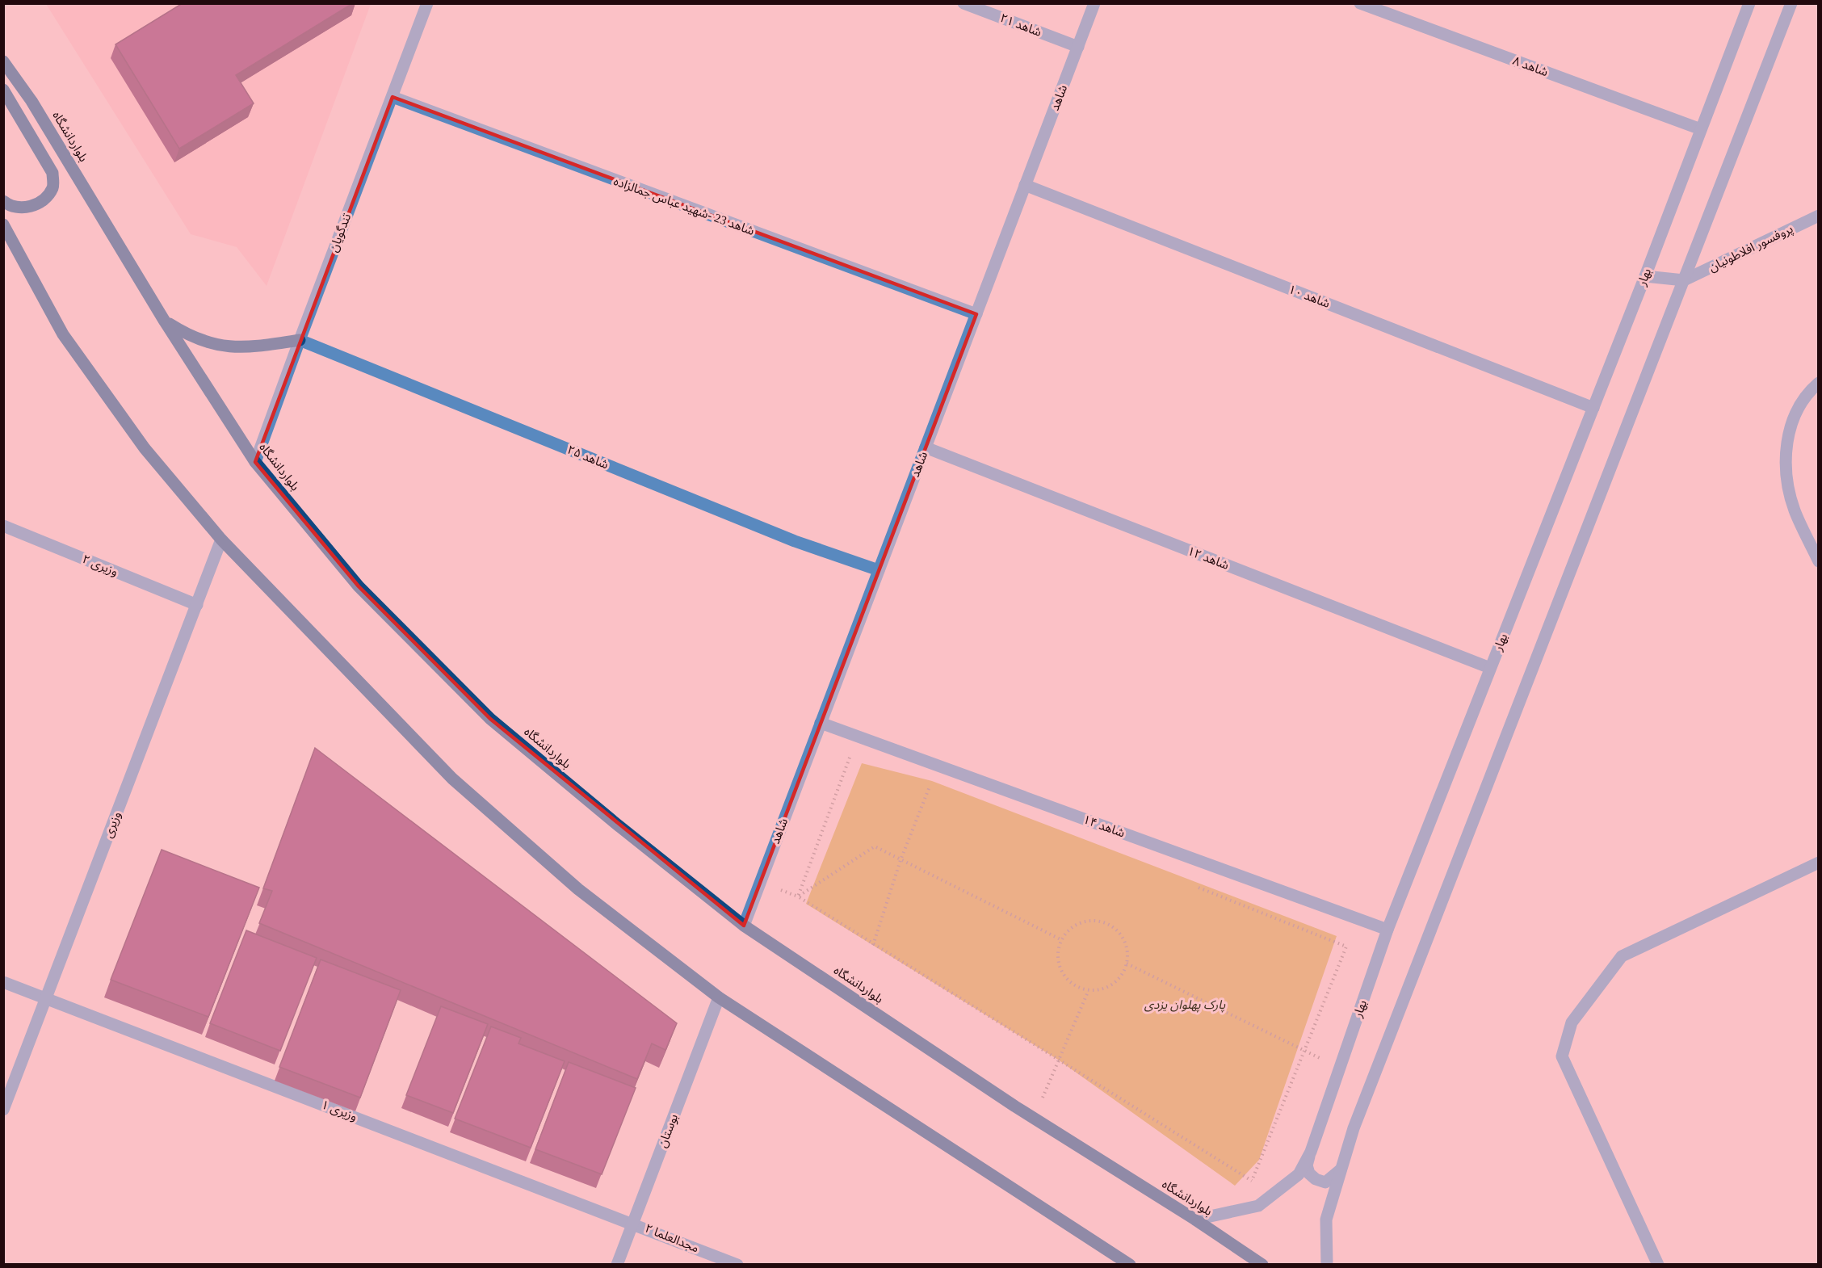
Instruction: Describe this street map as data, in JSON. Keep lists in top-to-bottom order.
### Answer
{
  "streets": {
    "main road": ["بلواردانشگاه"],
    "street": [
      "شاهد ۲۱",
      "شاهد ۸",
      "شاهد",
      "شاهد 23 -شهید عباس جمالزاده",
      "تندگویان",
      "پروفسور افلاطونیان",
      "بهار",
      "شاهد ۱۰",
      "شاهد ۲۵",
      "شاهد ۱۲",
      "وزیری ۲",
      "وزیری",
      "شاهد ۱۴",
      "وزیری ۱",
      "بوستان",
      "مجدالعلما ۲"
    ]
  },
  "crossings": [
    ["شاهد ۲۱", "شاهد"],
    ["شاهد ۸", "بهار"],
    ["شاهد", "بلواردانشگاه"],
    ["شاهد", "شاهد 23 -شهید عباس جمالزاده"],
    ["شاهد", "شاهد ۱۰"],
    ["شاهد", "شاهد ۲۵"],
    ["شاهد", "شاهد ۱۲"],
    ["شاهد", "شاهد ۱۴"],
    ["بلواردانشگاه", "تندگویان"],
    ["بلواردانشگاه", "بهار"],
    ["شاهد 23 -شهید عباس جمالزاده", "تندگویان"],
    ["تندگویان", "شاهد ۲۵"],
    ["بهار", "شاهد ۱۰"],
    ["بهار", "شاهد ۱۲"],
    ["بهار", "شاهد ۱۴"],
    ["وزیری ۲", "وزیری"],
    ["وزیری", "وزیری ۱"],
    ["وزیری ۱", "بوستان"],
    ["وزیری ۱", "مجدالعلما ۲"],
    ["بوستان", "مجدالعلما ۲"]
  ],
  "parks": ["پارک پهلوان یزدی"]
}
